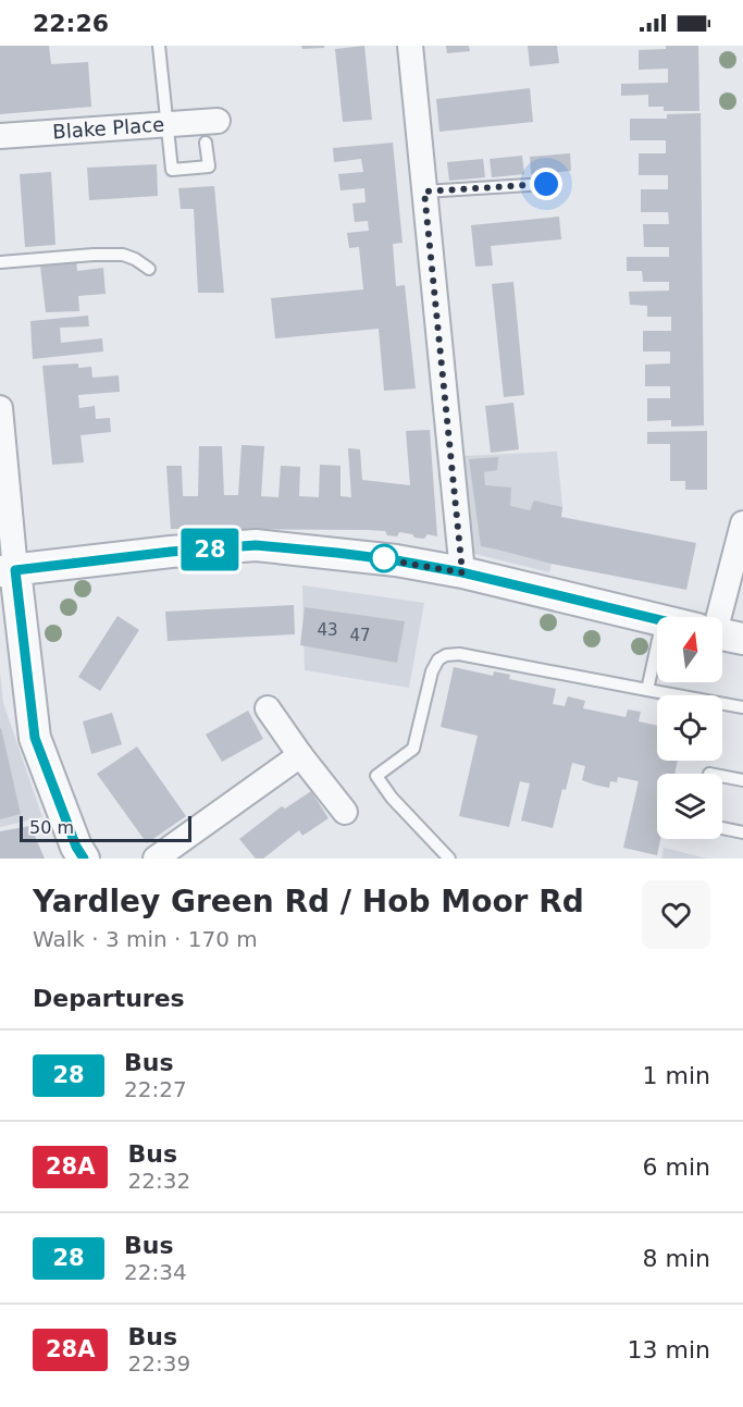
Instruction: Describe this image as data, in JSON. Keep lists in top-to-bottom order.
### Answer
{
  "streets": {
    "street": ["Blake Place"]
  },
  "lines": ["bus line 28"],
  "house_numbers": ["43", "47"],
  "scale_bar": "50 m",
  "north": "top",
  "page": {
    "status": "22:26",
    "on_map": "28",
    "scale": "50 m",
    "heading": [
      ["Yardley Green Rd / Hob Moor Rd", "Walk · 3 min · 170 m"],
      "Departures"
    ],
    "list": [
      {
        "mark": "28",
        "name": "Bus",
        "note": "22:27",
        "value": "1 min"
      },
      {
        "mark": "28A",
        "name": "Bus",
        "note": "22:32",
        "value": "6 min"
      },
      {
        "mark": "28",
        "name": "Bus",
        "note": "22:34",
        "value": "8 min"
      },
      {
        "mark": "28A",
        "name": "Bus",
        "note": "22:39",
        "value": "13 min"
      }
    ]
  }
}
